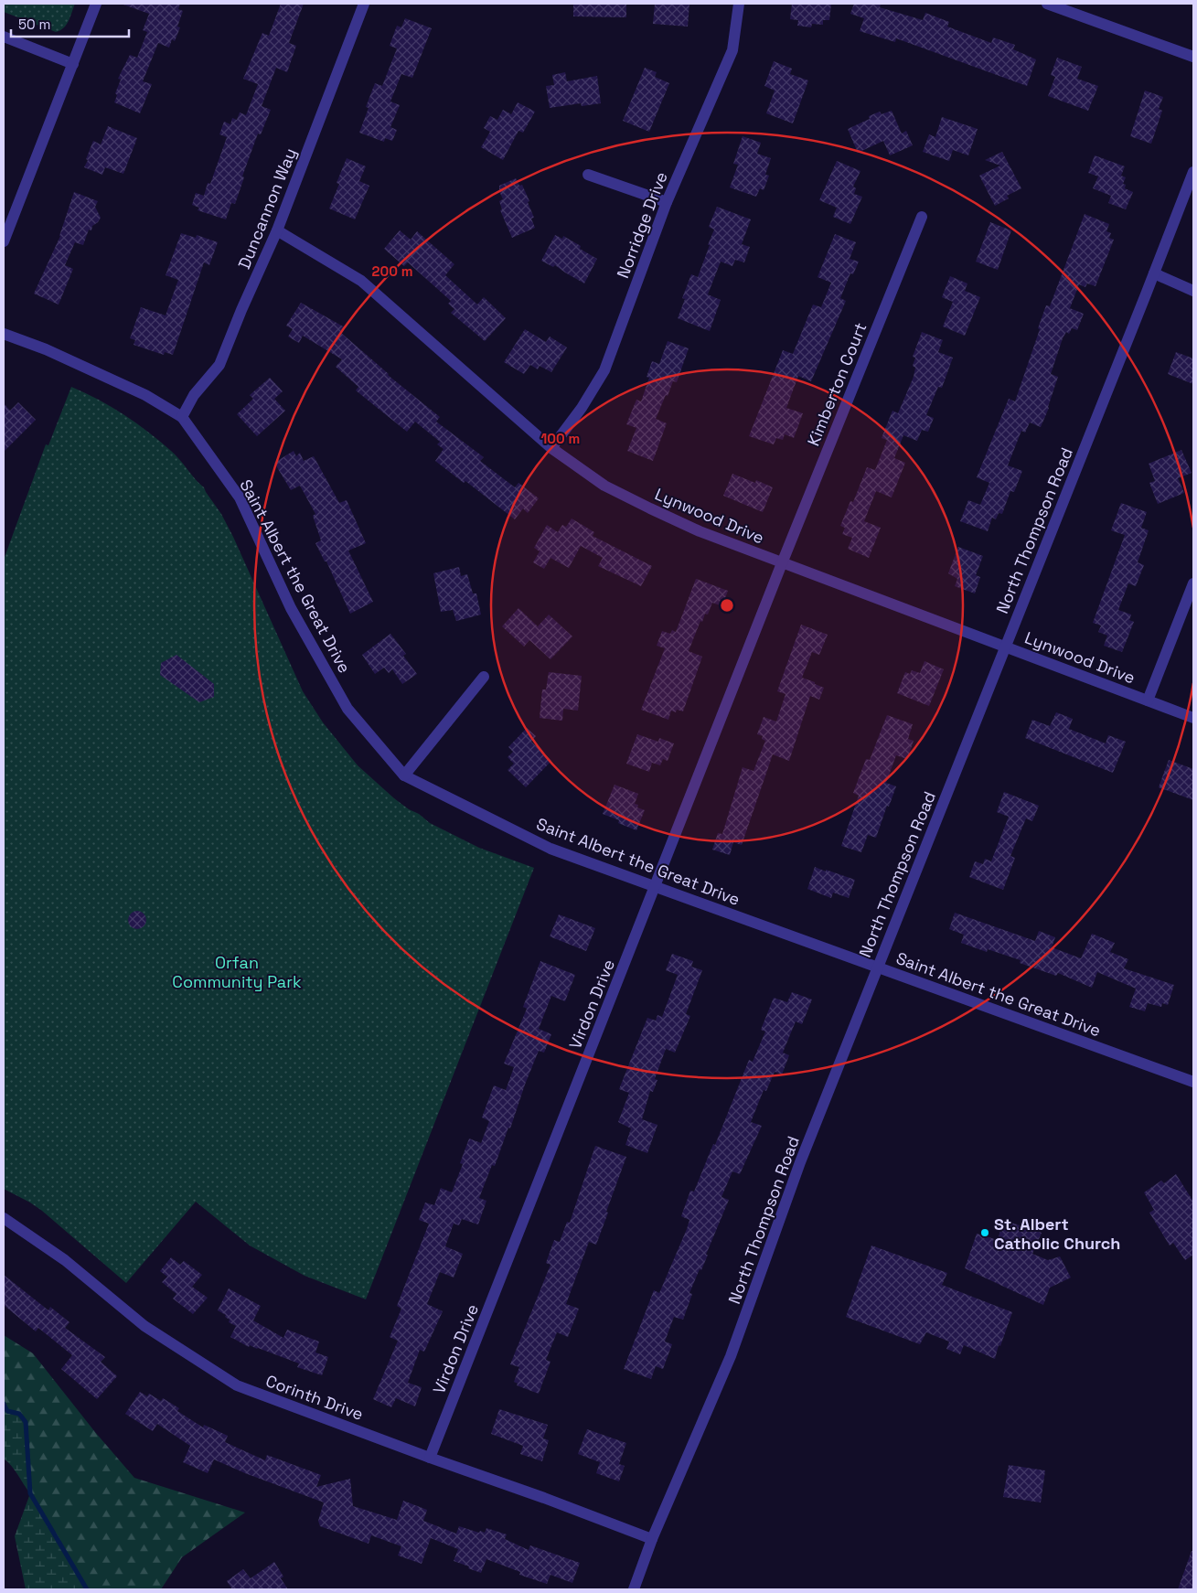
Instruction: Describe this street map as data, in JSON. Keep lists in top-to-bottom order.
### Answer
{
  "streets": {
    "street": [
      "Duncannon Way",
      "Norridge Drive",
      "Kimberton Court",
      "Lynwood Drive",
      "North Thompson Road",
      "Saint Albert the Great Drive",
      "Virdon Drive",
      "Corinth Drive"
    ]
  },
  "crossings": [
    ["Duncannon Way", "Lynwood Drive"],
    ["Duncannon Way", "Saint Albert the Great Drive"],
    ["Norridge Drive", "Lynwood Drive"],
    ["Kimberton Court", "Lynwood Drive"],
    ["Kimberton Court", "Virdon Drive"],
    ["Lynwood Drive", "North Thompson Road"],
    ["Lynwood Drive", "Virdon Drive"],
    ["North Thompson Road", "Saint Albert the Great Drive"],
    ["North Thompson Road", "Corinth Drive"],
    ["Saint Albert the Great Drive", "Virdon Drive"],
    ["Virdon Drive", "Corinth Drive"]
  ],
  "parks": ["Orfan Community Park"],
  "places": ["St. Albert Catholic Church"],
  "scale_bar": "50 m",
  "rings": ["200 m", "100 m"]
}
